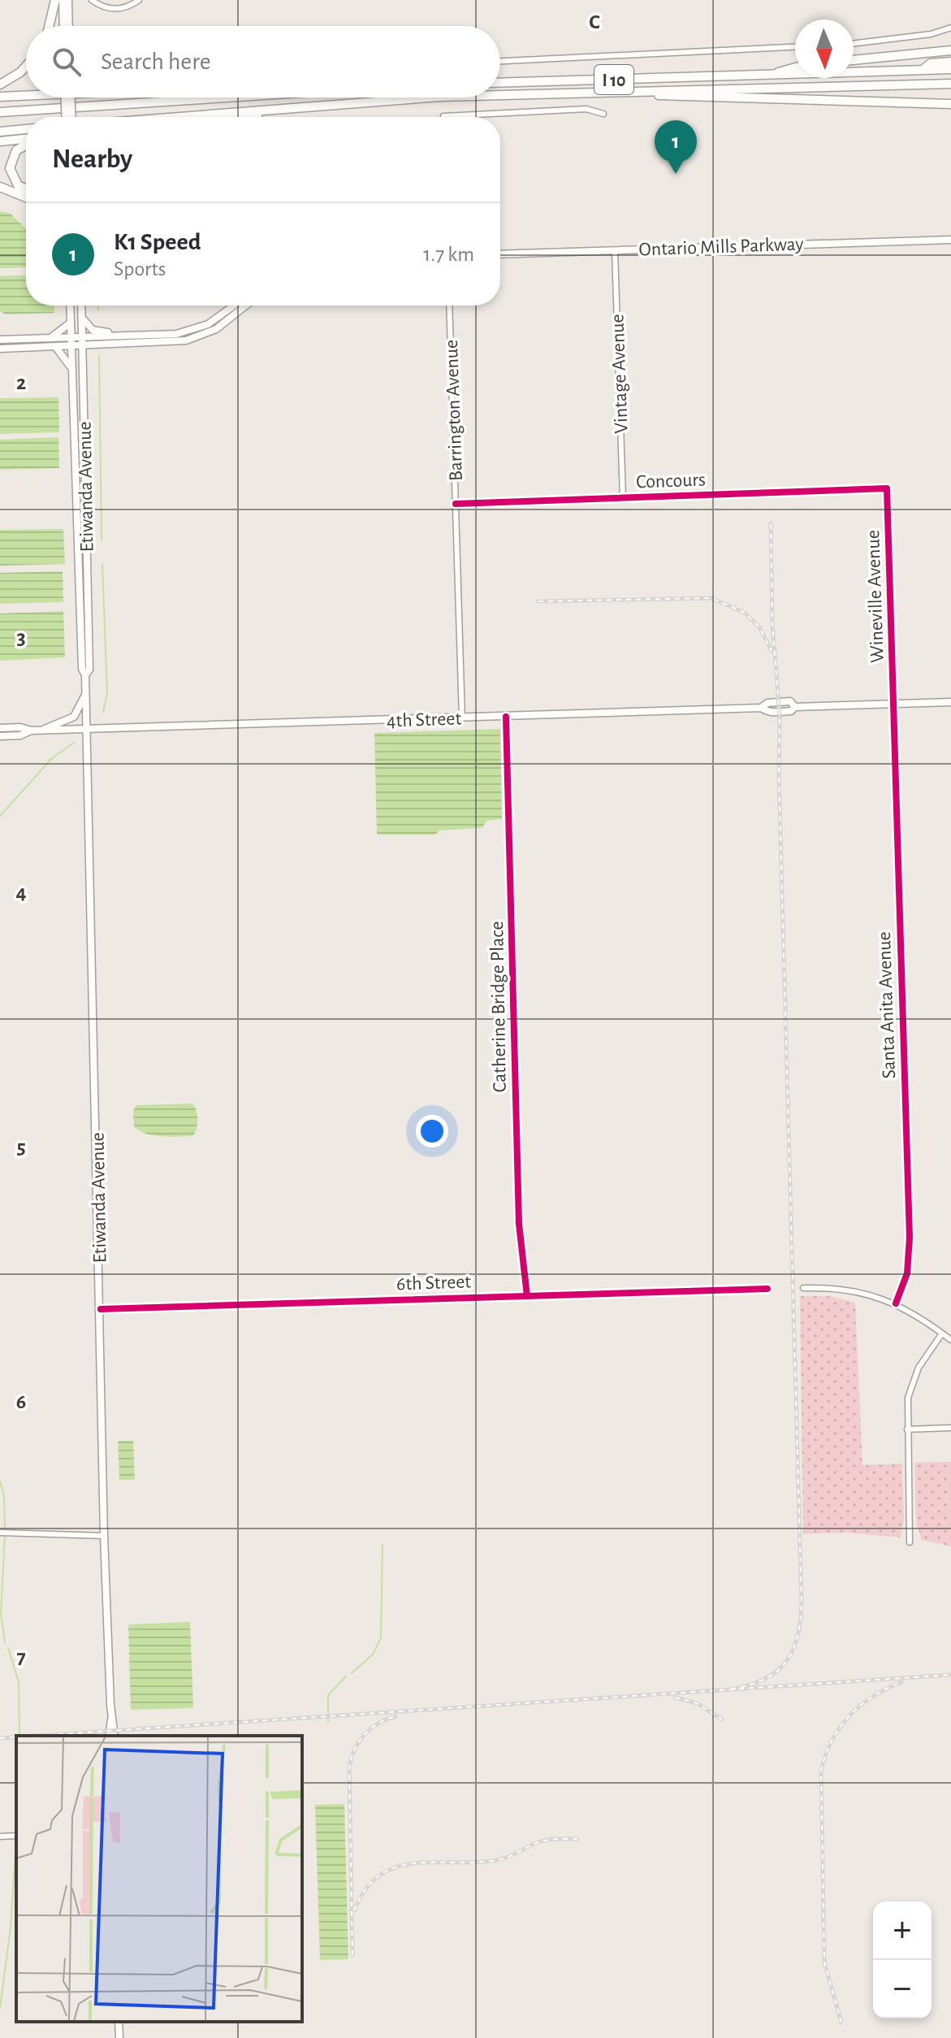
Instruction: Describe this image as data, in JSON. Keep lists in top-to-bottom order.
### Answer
{
  "streets": {
    "highway": ["I 10"],
    "main road": ["Ontario Mills Parkway", "Etiwanda Avenue", "4th Street"],
    "street": [
      "Vintage Avenue",
      "Barrington Avenue",
      "Concours",
      "Wineville Avenue",
      "Santa Anita Avenue",
      "Catherine Bridge Place",
      "6th Street"
    ]
  },
  "crossings": [
    ["Ontario Mills Parkway", "Vintage Avenue"],
    ["Vintage Avenue", "Concours"],
    ["Barrington Avenue", "Concours"],
    ["Barrington Avenue", "4th Street"],
    ["Concours", "Wineville Avenue"],
    ["Etiwanda Avenue", "4th Street"],
    ["Etiwanda Avenue", "6th Street"],
    ["Wineville Avenue", "4th Street"],
    ["Wineville Avenue", "Santa Anita Avenue"],
    ["4th Street", "Santa Anita Avenue"],
    ["4th Street", "Catherine Bridge Place"],
    ["Catherine Bridge Place", "6th Street"]
  ],
  "north": "bottom",
  "page": {
    "search": "Search here",
    "heading": "Nearby",
    "pins": "1",
    "list": [
      {
        "mark": "1",
        "name": "K1 Speed",
        "note": "Sports",
        "value": "1.7 km"
      }
    ],
    "map_buttons": ["+", "−"]
  },
  "grid": {
    "columns": ["C"],
    "rows": [
      "2",
      "3",
      "4",
      "5",
      "6",
      "7"
    ]
  }
}
